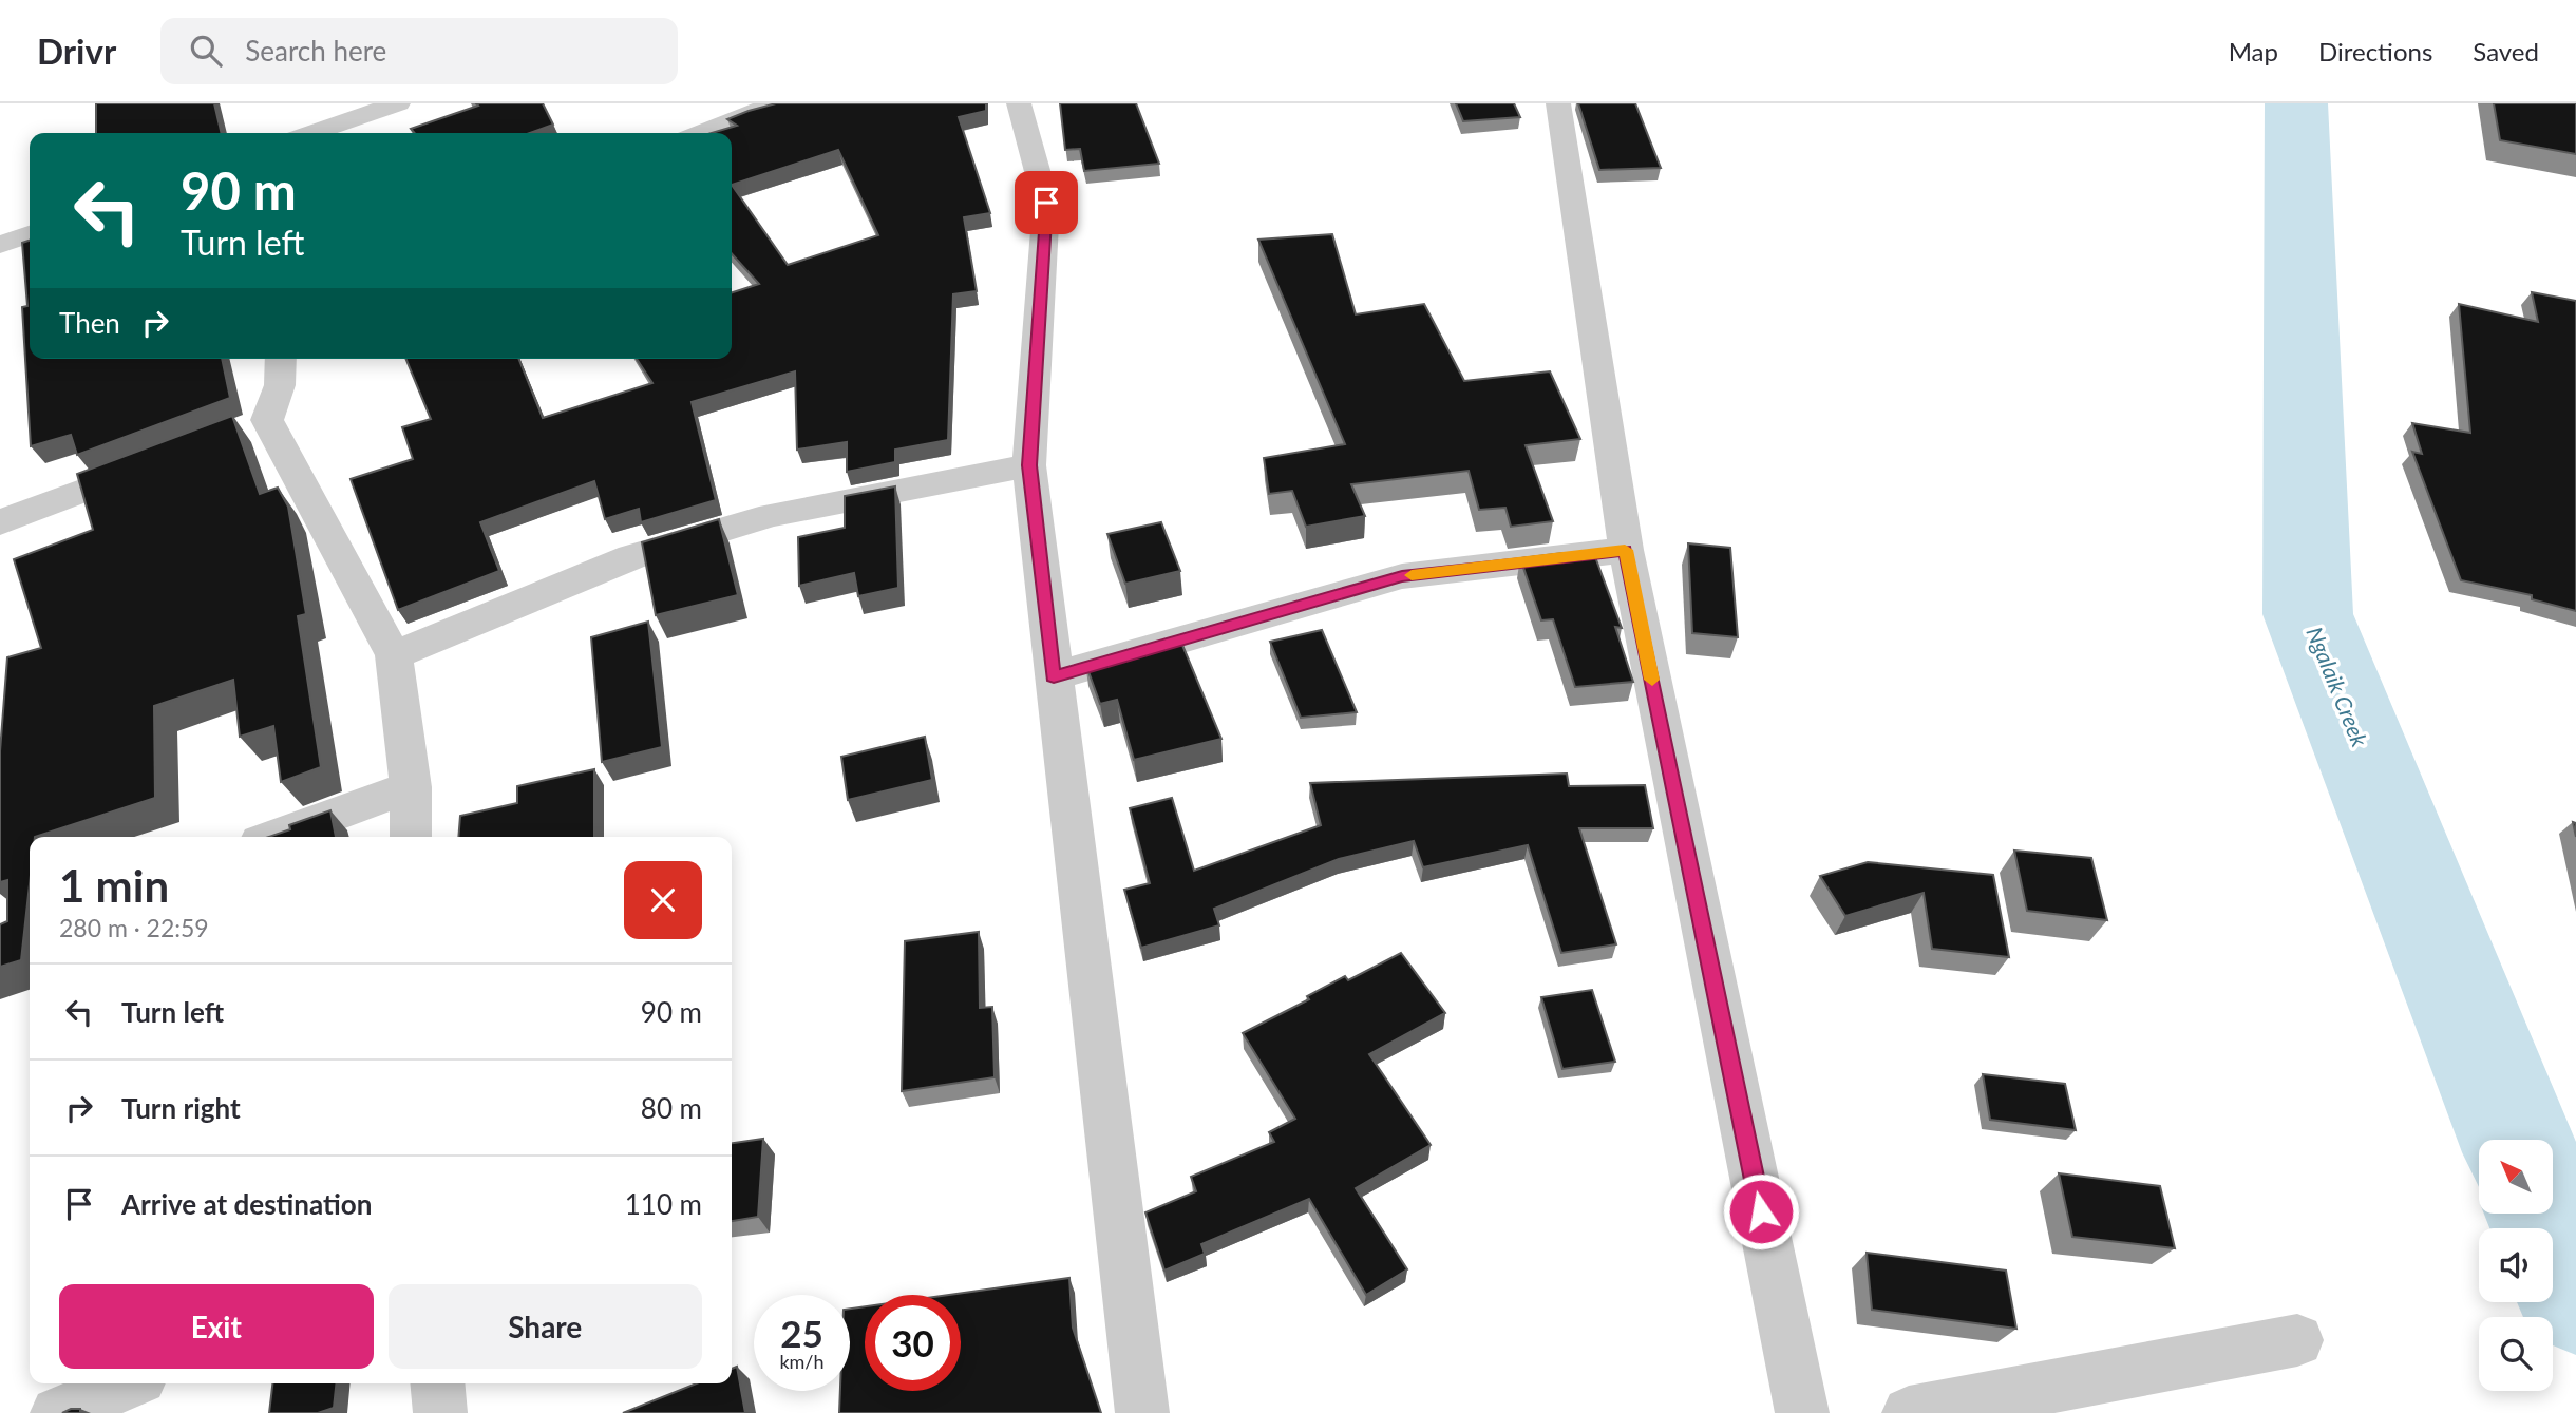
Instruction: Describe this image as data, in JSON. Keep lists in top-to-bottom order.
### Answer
{
  "water": ["Ngalaik Creek"],
  "north": "top left",
  "page": {
    "header": "Drivr",
    "search": "Search here",
    "nav": ["Map", "Directions", "Saved"],
    "turn": ["90 m", "Turn left"],
    "then": "Then",
    "heading": ["1 min", "280 m · 22:59"],
    "list": [
      {
        "name": "Turn left",
        "value": "90 m"
      },
      {
        "name": "Turn right",
        "value": "80 m"
      },
      {
        "name": "Arrive at destination",
        "value": "110 m"
      }
    ],
    "buttons": ["Exit", "Share"],
    "speed": "25 km/h",
    "limit": "30"
  }
}
